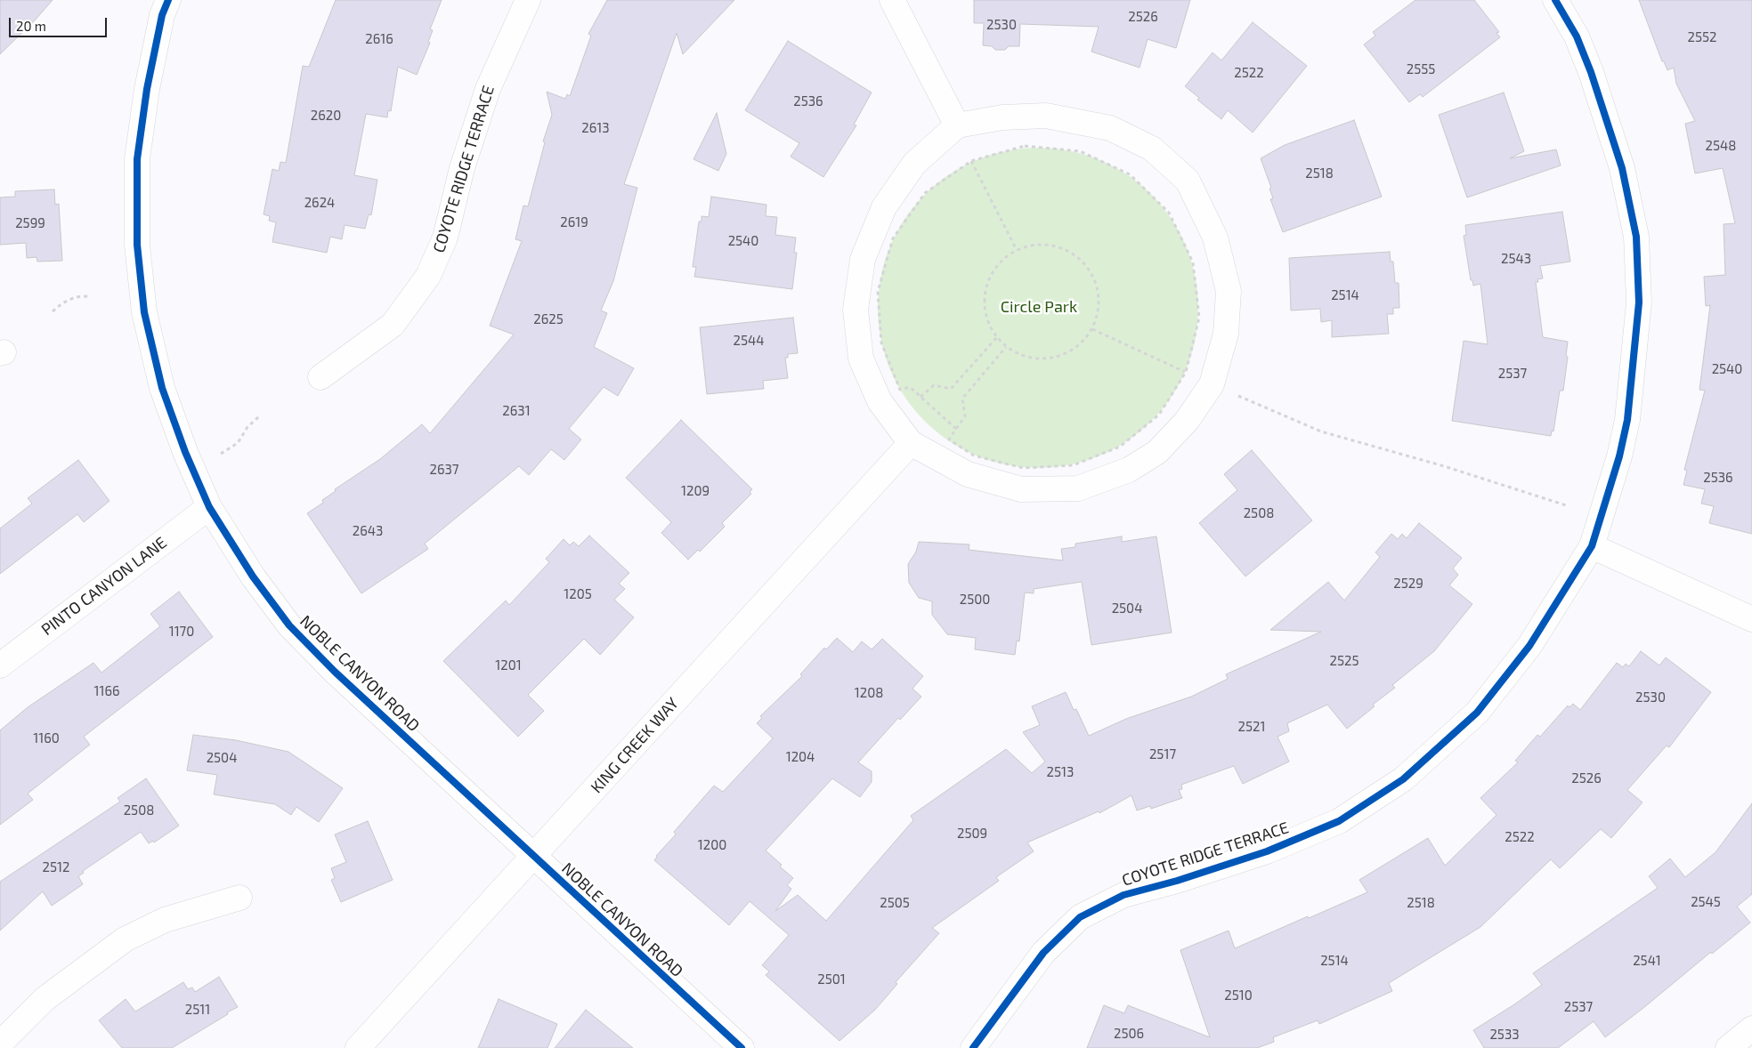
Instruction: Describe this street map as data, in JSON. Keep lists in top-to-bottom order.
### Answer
{
  "streets": {
    "street": [
      "COYOTE RIDGE TERRACE",
      "PINTO CANYON LANE",
      "NOBLE CANYON ROAD",
      "KING CREEK WAY"
    ]
  },
  "crossings": [
    ["PINTO CANYON LANE", "NOBLE CANYON ROAD"],
    ["NOBLE CANYON ROAD", "KING CREEK WAY"]
  ],
  "parks": ["Circle Park"],
  "house_numbers": [
    "2526",
    "2530",
    "2552",
    "2616",
    "2555",
    "2522",
    "2536",
    "2620",
    "2613",
    "2548",
    "2518",
    "2624",
    "2619",
    "2599",
    "2540",
    "2543",
    "2514",
    "2625",
    "2544",
    "2540",
    "2537",
    "2631",
    "2637",
    "2536",
    "1209",
    "2508",
    "2643",
    "2529",
    "1205",
    "2500",
    "2504",
    "1170",
    "2525",
    "1201",
    "1166",
    "1208",
    "2530",
    "2521",
    "1160",
    "2517",
    "1204",
    "2504",
    "2513",
    "2526",
    "2508",
    "2509",
    "2522",
    "1200",
    "2512",
    "2545",
    "2505",
    "2518",
    "2514",
    "2541",
    "2501",
    "2510",
    "2537",
    "2511",
    "2506",
    "2533"
  ],
  "scale_bar": "20 m"
}
